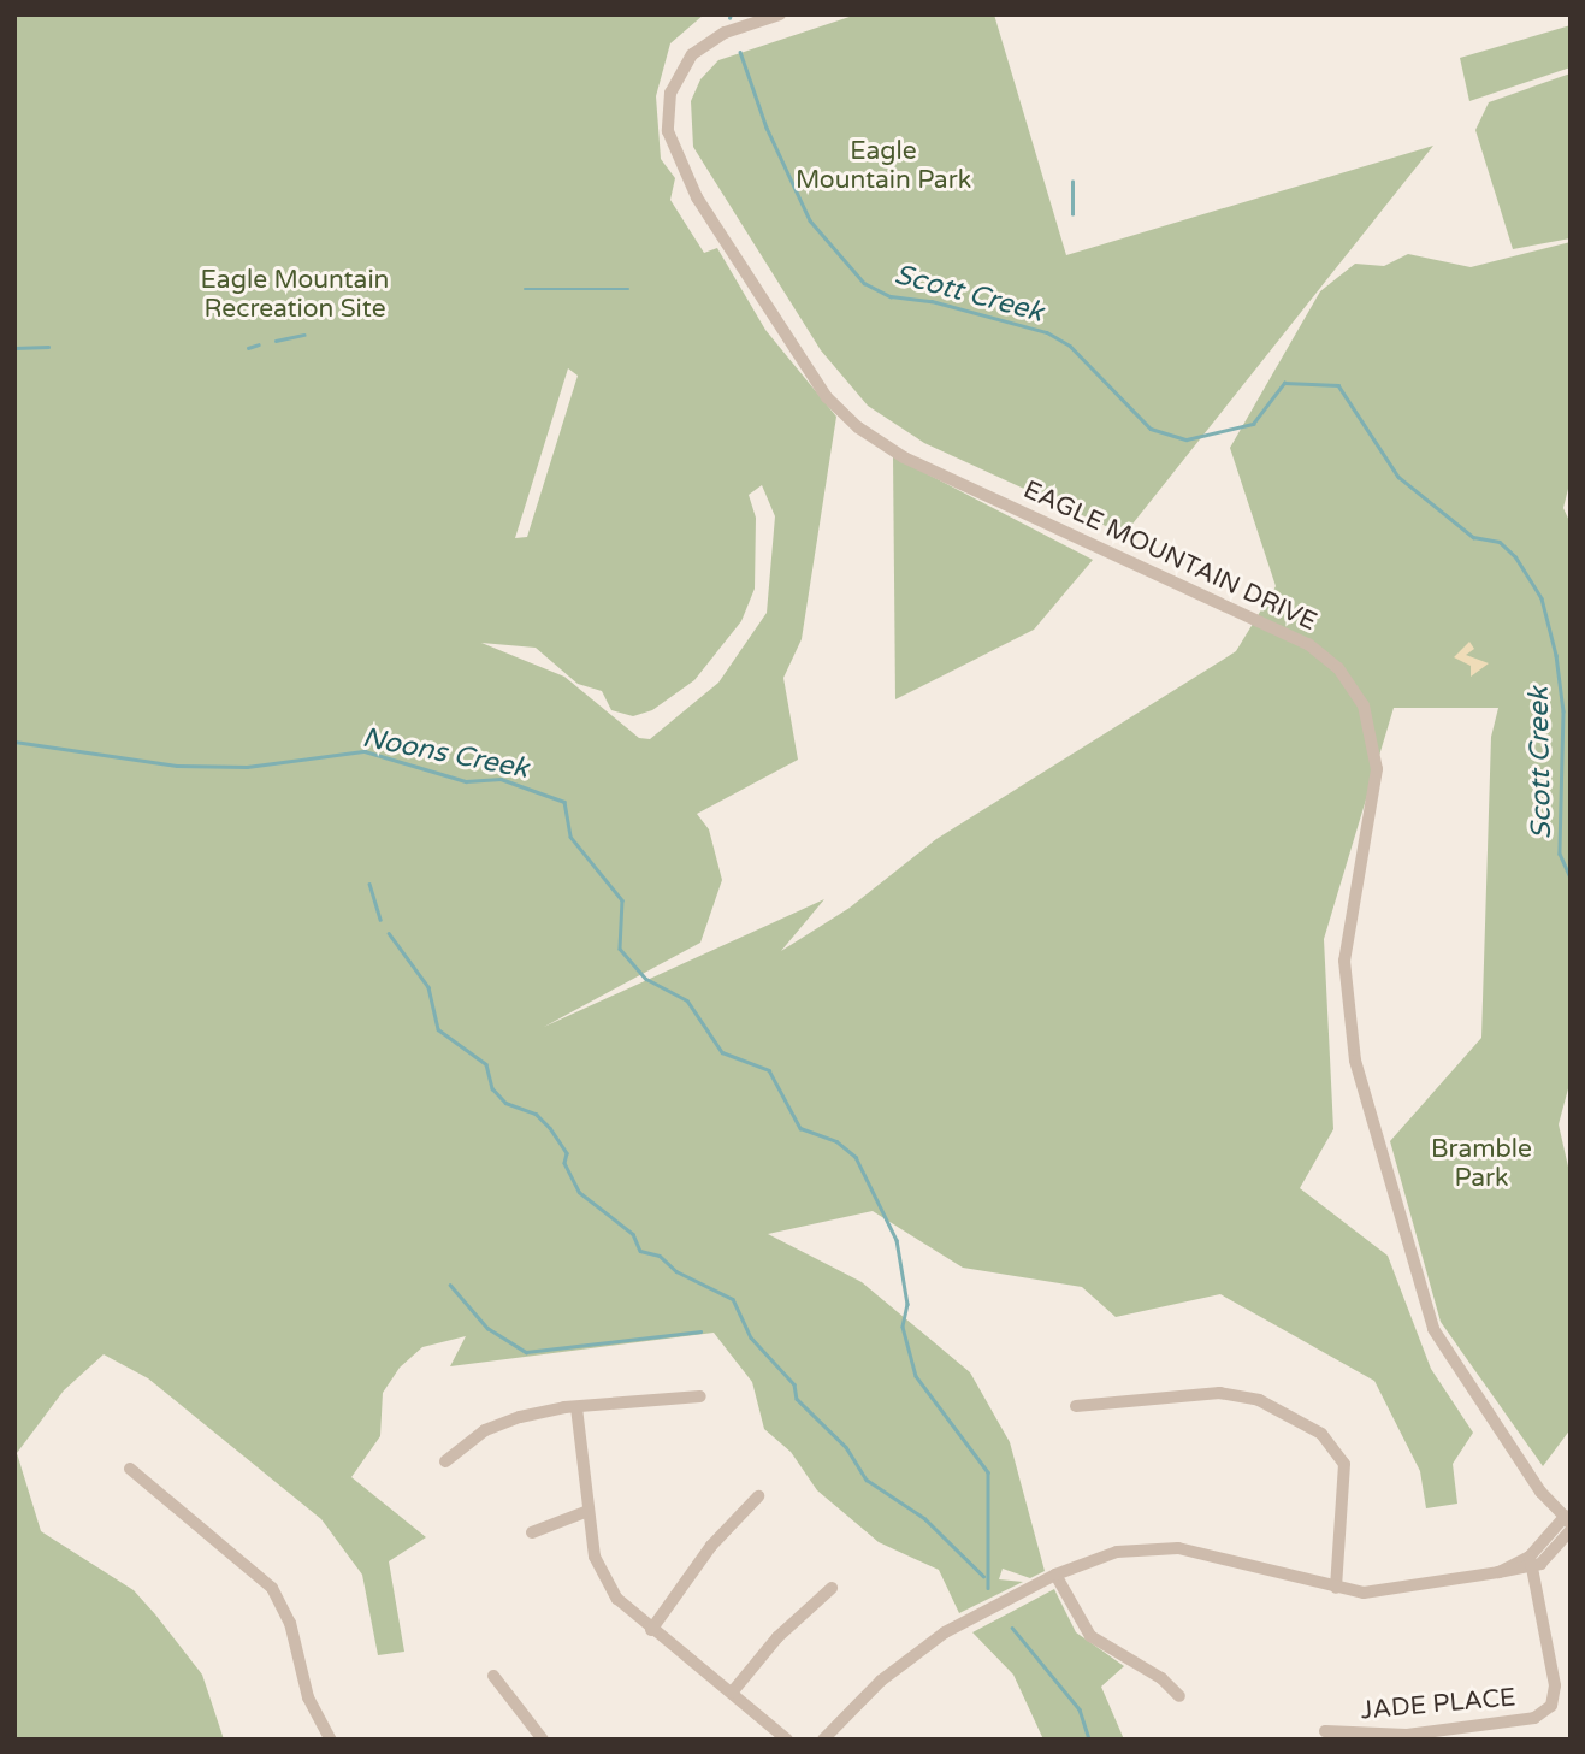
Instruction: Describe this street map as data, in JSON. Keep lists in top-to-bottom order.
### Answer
{
  "streets": {
    "street": ["EAGLE MOUNTAIN DRIVE", "JADE PLACE"]
  },
  "water": ["Scott Creek", "Noons Creek"],
  "parks": ["Eagle Mountain Park", "Eagle Mountain Recreation Site", "Bramble Park"]
}
